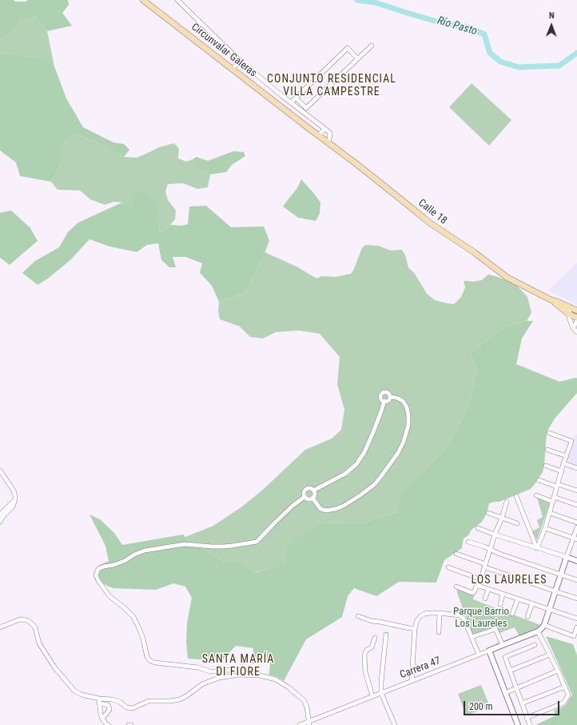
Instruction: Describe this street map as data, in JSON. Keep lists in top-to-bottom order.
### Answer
{
  "streets": {
    "main road": ["Circunvalar Galeras", "Calle 18"],
    "street": ["Carrera 47"]
  },
  "crossings": [
    ["Circunvalar Galeras", "Calle 18"]
  ],
  "districts": ["CONJUNTO RESIDENCIAL VILLA CAMPESTRE", "LOS LAURELES", "SANTA MARÍA DI FIORE"],
  "water": ["Río Pasto"],
  "parks": ["Parque Barrio Los Laureles"],
  "scale_bar": "200 m",
  "north": "top"
}
